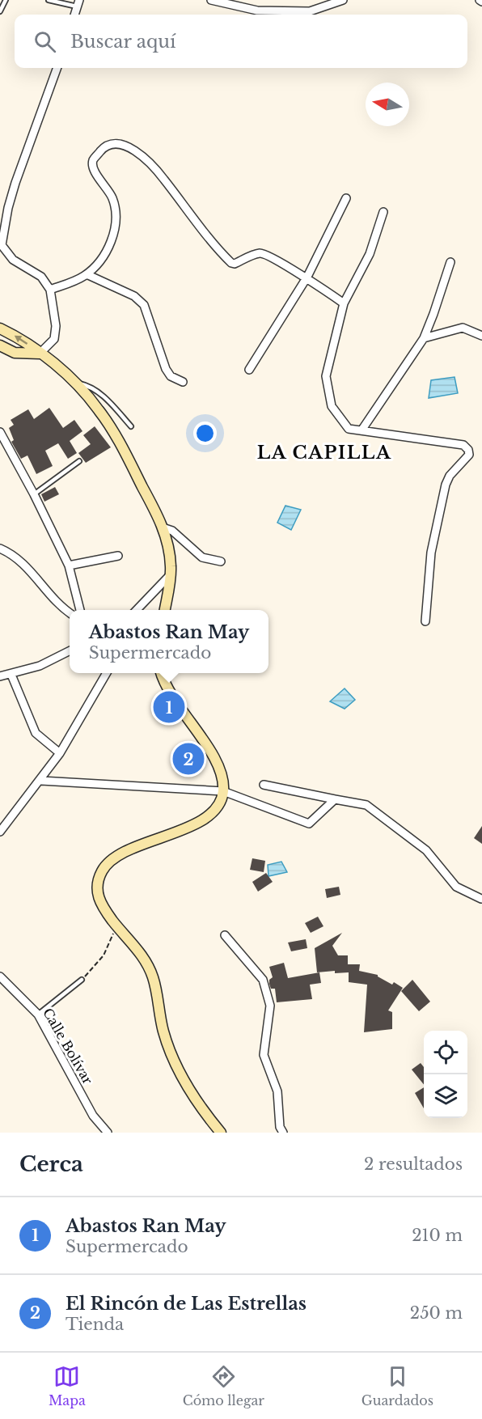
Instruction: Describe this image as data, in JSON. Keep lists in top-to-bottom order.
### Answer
{
  "streets": {
    "street": ["Calle Bolívar"]
  },
  "districts": ["LA CAPILLA"],
  "north": "left",
  "page": {
    "search": "Buscar aquí",
    "popup": ["Abastos Ran May", "Supermercado"],
    "pins": ["1", "2"],
    "heading": ["Cerca", "2 resultados"],
    "list": [
      {
        "mark": "1",
        "name": "Abastos Ran May",
        "note": "Supermercado",
        "value": "210 m"
      },
      {
        "mark": "2",
        "name": "El Rincón de Las Estrellas",
        "note": "Tienda",
        "value": "250 m"
      }
    ],
    "nav": ["Mapa", "Cómo llegar", "Guardados"]
  }
}
